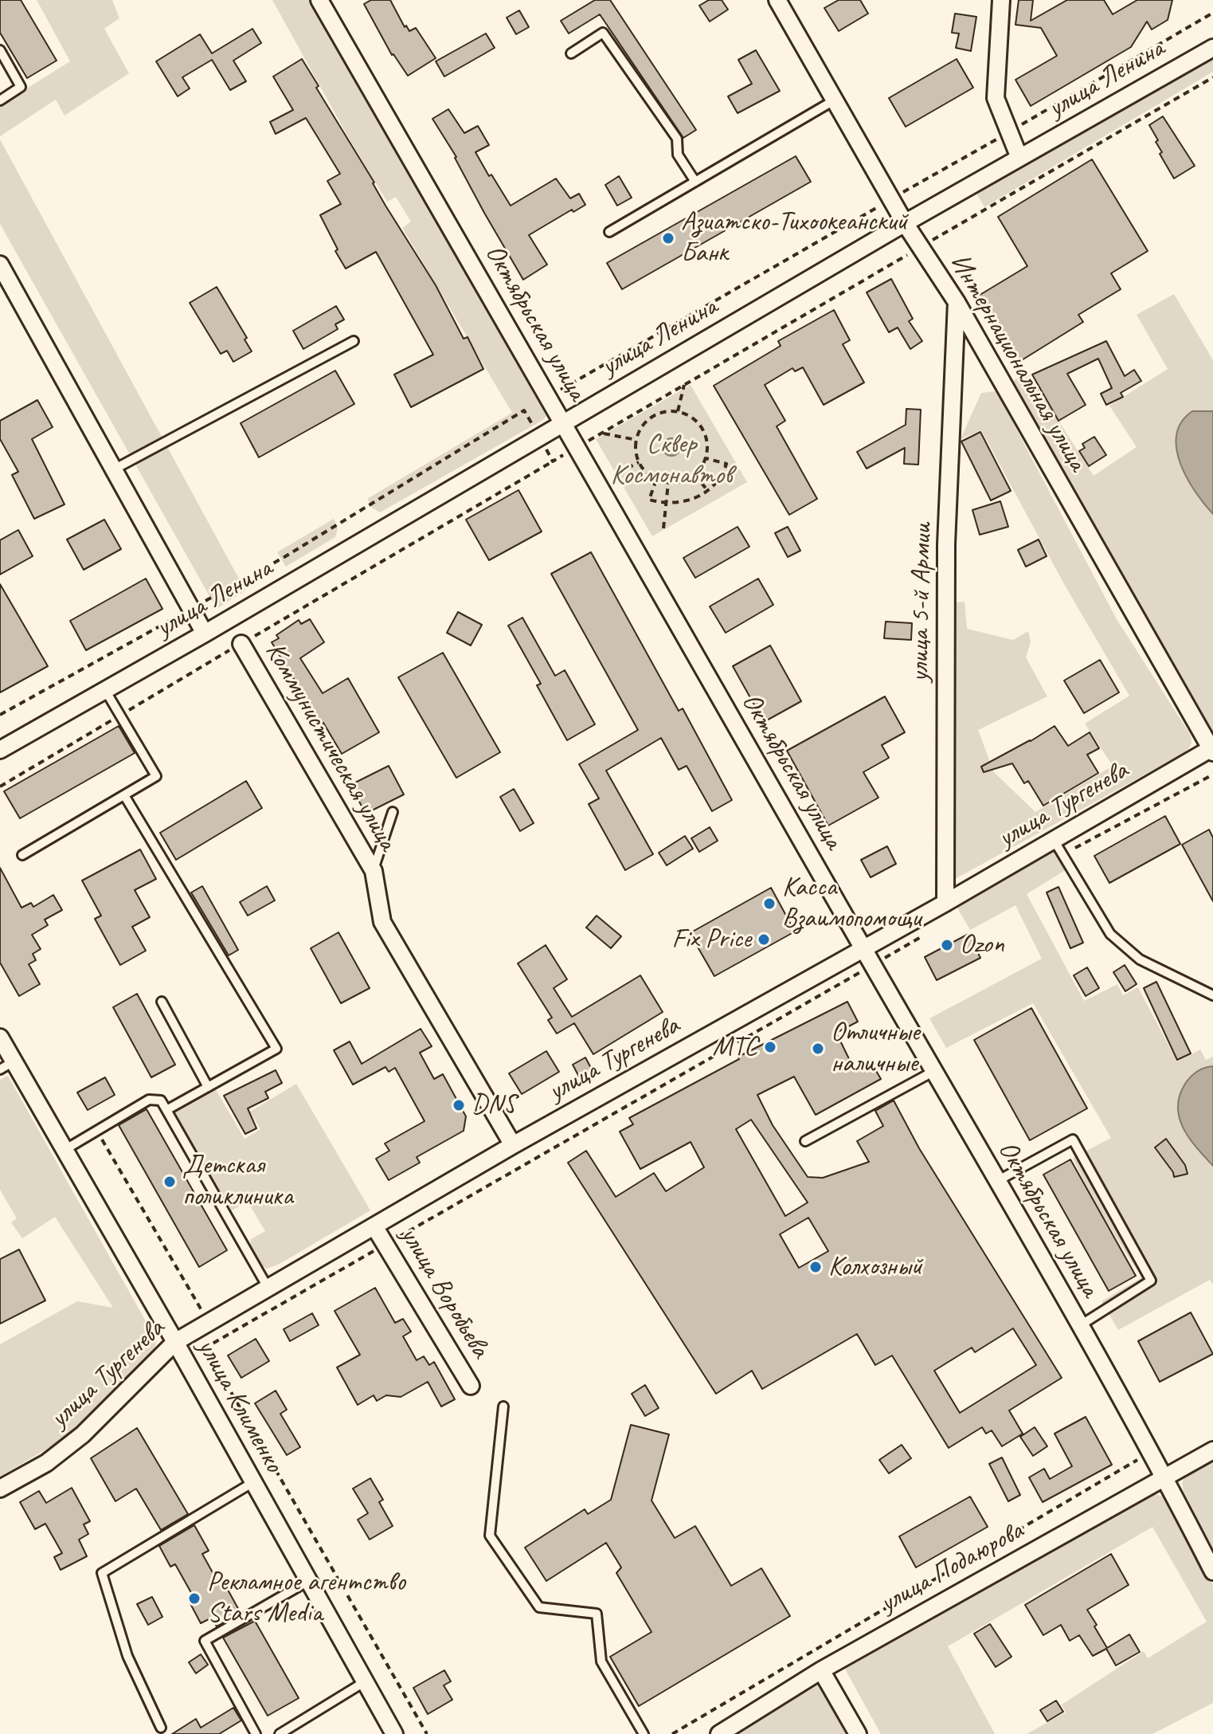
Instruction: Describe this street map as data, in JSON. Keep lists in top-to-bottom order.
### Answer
{
  "streets": {
    "street": [
      "улица Ленина",
      "Октябрьская улица",
      "Интернациональная улица",
      "улица 5-й Армии",
      "Коммунистическая улица",
      "улица Тургенева",
      "улица Воробьева",
      "улица Клименко",
      "улица Подаюрова"
    ]
  },
  "crossings": [
    ["улица Ленина", "Октябрьская улица"],
    ["улица Ленина", "Интернациональная улица"],
    ["Октябрьская улица", "улица Тургенева"],
    ["Октябрьская улица", "улица Подаюрова"],
    ["Интернациональная улица", "улица 5-й Армии"],
    ["Интернациональная улица", "улица Тургенева"],
    ["улица 5-й Армии", "улица Тургенева"],
    ["Коммунистическая улица", "улица Тургенева"],
    ["улица Тургенева", "улица Воробьева"],
    ["улица Тургенева", "улица Клименко"]
  ],
  "parks": ["Сквер Космонавтов"],
  "places": [
    "Азиатско-Тихоокеанский Банк",
    "Касса Взаимопомощи",
    "Fix Price",
    "Ozon",
    "МТС",
    "Отличные наличные",
    "DNS",
    "Детская поликлиника",
    "Колхозный",
    "Рекламное агентство Stars Media"
  ]
}
